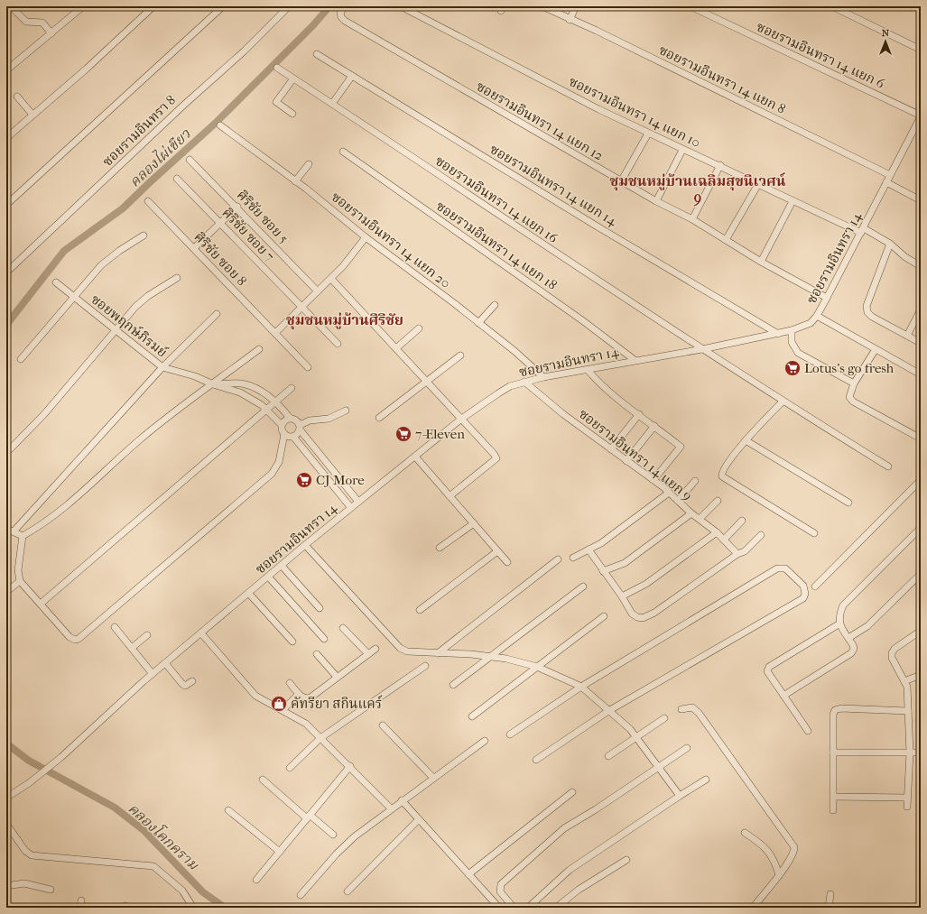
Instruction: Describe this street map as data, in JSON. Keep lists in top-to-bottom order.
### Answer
{
  "streets": {
    "street": [
      "ซอยรามอินทรา 14 แยก 6",
      "ซอยรามอินทรา 14 แยก 8",
      "ซอยรามอินทรา 14 แยก 10",
      "ซอยรามอินทรา 14 แยก 12",
      "ซอยรามอินทรา 8",
      "ซอยรามอินทรา 14 แยก 14",
      "ซอยรามอินทรา 14 แยก 16",
      "ศิริชัย ซอย 5",
      "ศิริชัย ซอย 7",
      "ซอยรามอินทรา 14 แยก 20",
      "ซอยรามอินทรา 14 แยก 18",
      "ซอยรามอินทรา 14",
      "ศิริชัย ซอย 8",
      "ซอยพฤกษ์ภิรมย์",
      "ซอยรามอินทรา 14 แยก 9"
    ]
  },
  "crossings": [
    ["ซอยรามอินทรา 14 แยก 6", "ซอยรามอินทรา 14"],
    ["ซอยรามอินทรา 14 แยก 8", "ซอยรามอินทรา 14"],
    ["ซอยรามอินทรา 14 แยก 10", "ซอยรามอินทรา 14"],
    ["ซอยรามอินทรา 14 แยก 12", "ซอยรามอินทรา 14"],
    ["ซอยรามอินทรา 14 แยก 14", "ซอยรามอินทรา 14"],
    ["ซอยรามอินทรา 14 แยก 16", "ซอยรามอินทรา 14"],
    ["ซอยรามอินทรา 14 แยก 20", "ซอยรามอินทรา 14"],
    ["ซอยรามอินทรา 14 แยก 18", "ซอยรามอินทรา 14"],
    ["ซอยรามอินทรา 14", "ซอยพฤกษ์ภิรมย์"],
    ["ซอยรามอินทรา 14", "ซอยรามอินทรา 14 แยก 9"]
  ],
  "districts": ["ชุมชนหมู่บ้านเฉลิมสุขนิเวศน์ 9", "ชุมชนหมู่บ้านศิริชัย"],
  "water": ["คลองไผ่เขียว", "คลองโคกคราม"],
  "places": {
    "supermarket": ["Lotus's go fresh", "7-Eleven", "CJ More"],
    "shop": ["คัทรียา สกินแคร์"]
  },
  "north": "top"
}
